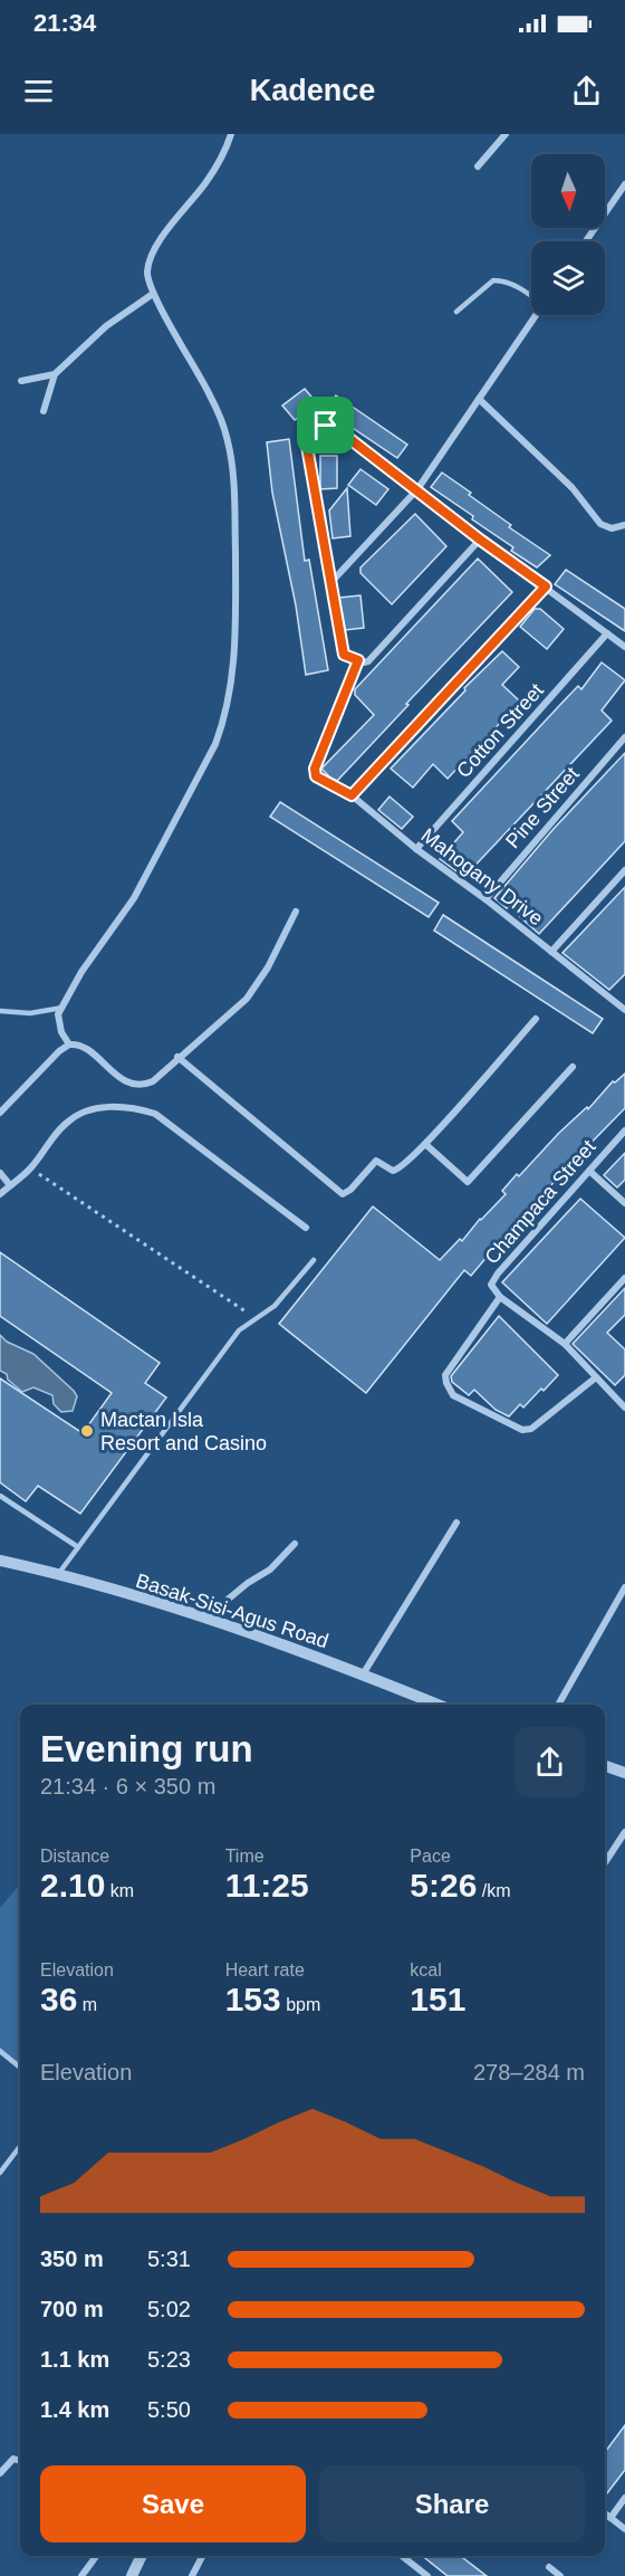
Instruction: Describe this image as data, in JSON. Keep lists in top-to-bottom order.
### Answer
{
  "streets": {
    "street": [
      "Cotton Street",
      "Pine Street",
      "Mahogany Drive",
      "Champaca Street",
      "Basak-Sisi-Agus Road"
    ]
  },
  "crossings": [
    ["Cotton Street", "Mahogany Drive"],
    ["Pine Street", "Mahogany Drive"]
  ],
  "places": ["Mactan Isla Resort and Casino"],
  "north": "bottom",
  "page": {
    "status": "21:34",
    "header": "Kadence",
    "heading": ["Evening run", "21:34 · 6 × 350 m"],
    "stats": [
      ["Distance", "2.10 km"],
      ["Time", "11:25"],
      ["Pace", "5:26 /km"],
      ["Elevation", "36 m"],
      ["Heart rate", "153 bpm"],
      ["kcal", "151"]
    ],
    "chart": ["Elevation", "278–284 m"],
    "list": [
      {
        "name": "350 m",
        "note": "5:31"
      },
      {
        "name": "700 m",
        "note": "5:02"
      },
      {
        "name": "1.1 km",
        "note": "5:23"
      },
      {
        "name": "1.4 km",
        "note": "5:50"
      }
    ],
    "buttons": ["Save", "Share"]
  }
}
